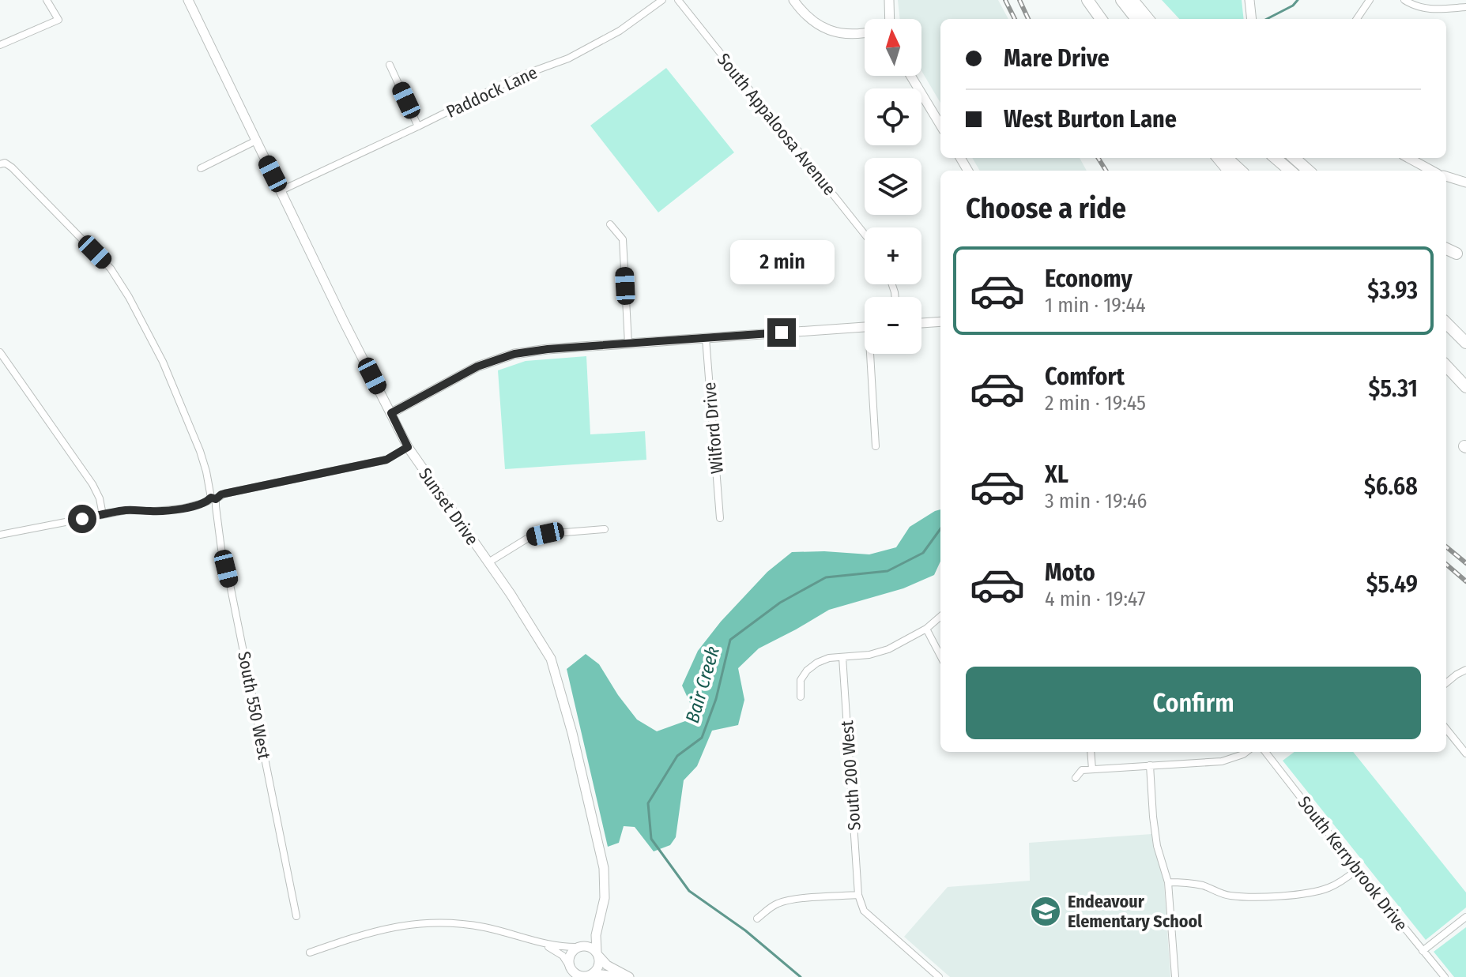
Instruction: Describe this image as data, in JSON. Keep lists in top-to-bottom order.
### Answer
{
  "streets": {
    "main road": ["Sunset Drive"],
    "street": [
      "Paddock Lane",
      "South Appaloosa Avenue",
      "Wilford Drive",
      "South 550 West",
      "South 200 West",
      "South Kerrybrook Drive"
    ]
  },
  "crossings": [
    ["Paddock Lane", "Sunset Drive"]
  ],
  "water": ["Bair Creek"],
  "places": {
    "school or university": ["Endeavour Elementary School"]
  },
  "north": "top",
  "page": {
    "map_buttons": ["+", "−"],
    "banner": ["Mare Drive", "West Burton Lane"],
    "heading": "Choose a ride",
    "bubble": "2 min",
    "list": [
      {
        "name": "Economy",
        "note": "1 min · 19:44",
        "value": "$3.93"
      },
      {
        "name": "Comfort",
        "note": "2 min · 19:45",
        "value": "$5.31"
      },
      {
        "name": "XL",
        "note": "3 min · 19:46",
        "value": "$6.68"
      },
      {
        "name": "Moto",
        "note": "4 min · 19:47",
        "value": "$5.49"
      }
    ],
    "buttons": "Confirm"
  }
}
